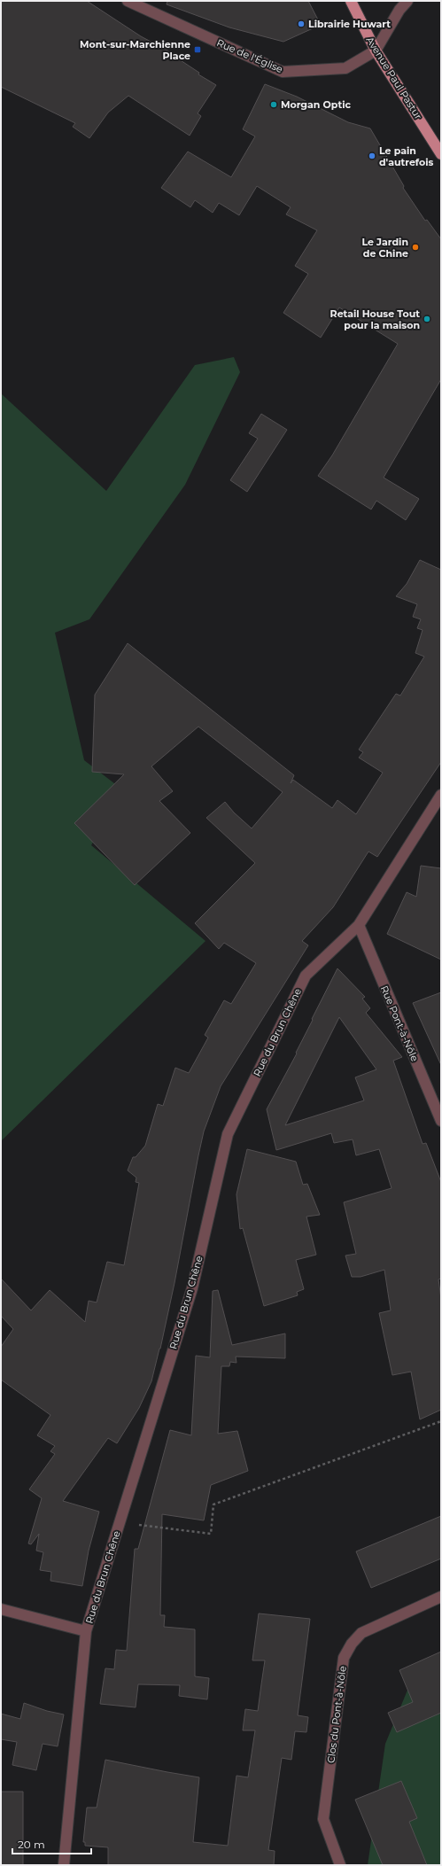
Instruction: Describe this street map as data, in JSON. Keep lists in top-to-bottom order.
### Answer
{
  "streets": {
    "main road": ["Avenue Paul Pastur"],
    "street": [
      "Rue de l'Église",
      "Rue Pont-à-Nôle",
      "Rue du Brun Chêne",
      "Clos du Pont-à-Nôle"
    ]
  },
  "crossings": [
    ["Rue de l'Église", "Avenue Paul Pastur"],
    ["Rue Pont-à-Nôle", "Rue du Brun Chêne"]
  ],
  "places": {
    "other": [
      "Librairie Huwart",
      "Morgan Optic",
      "Le pain d'autrefois",
      "Le Jardin de Chine",
      "Retail House Tout pour la maison"
    ],
    "transit": ["Mont-sur-Marchienne Place"]
  },
  "scale_bar": "20 m"
}
